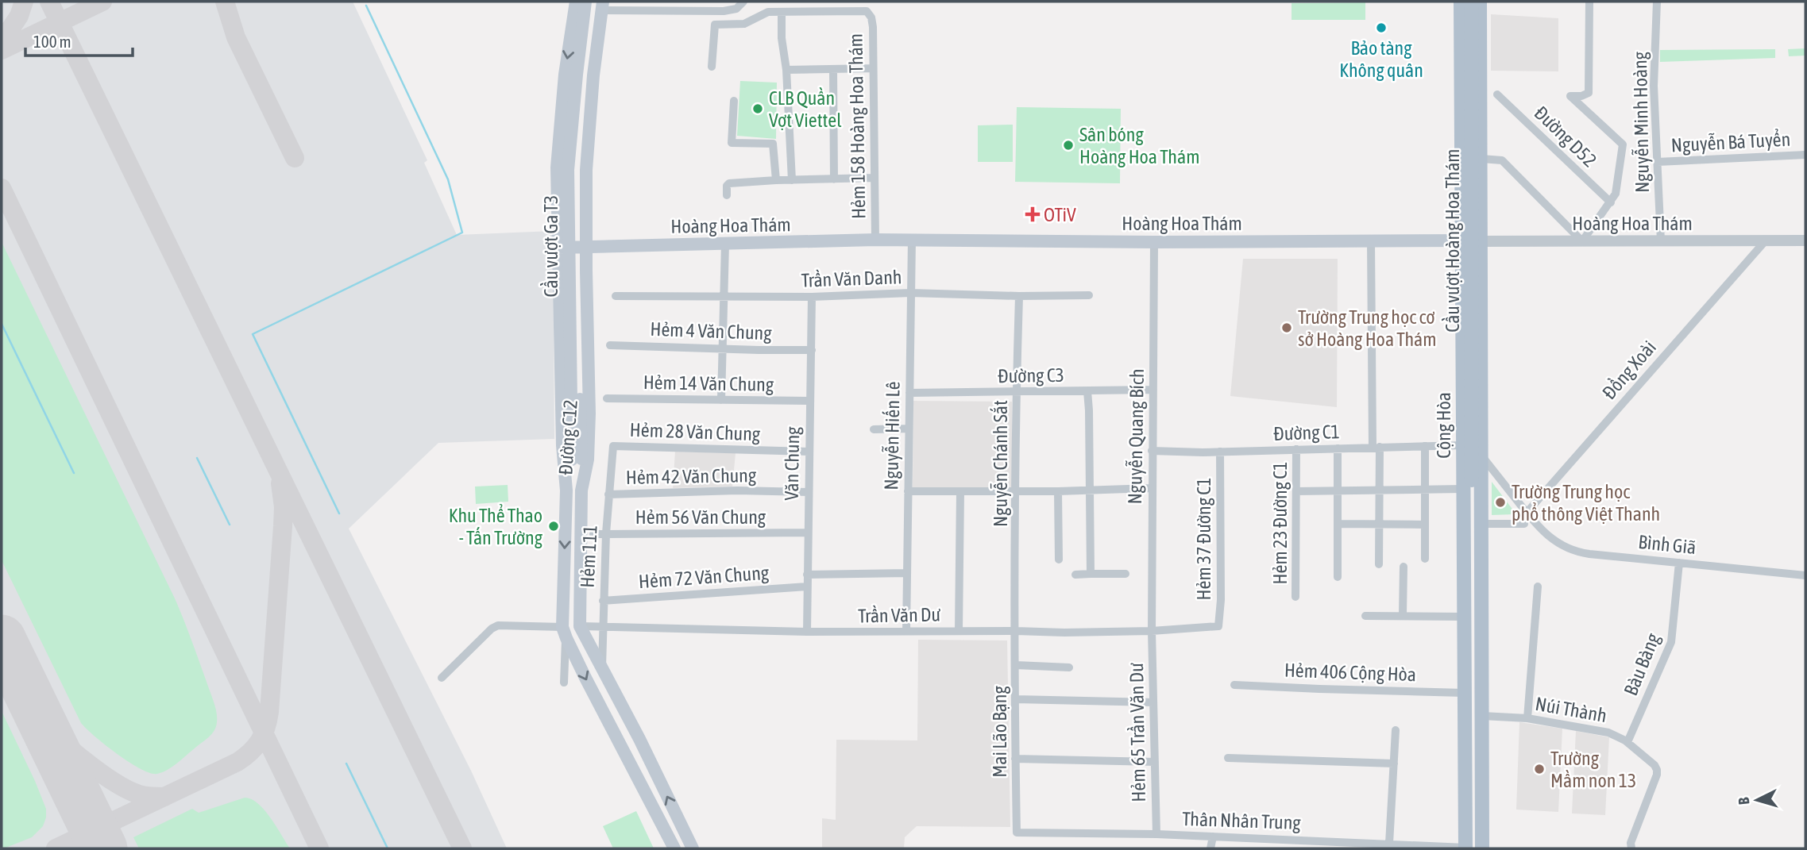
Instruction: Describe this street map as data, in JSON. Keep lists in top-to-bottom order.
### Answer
{
  "streets": {
    "main road": [
      "Hoàng Hoa Thám",
      "Cầu vượt Hoàng Hoa Thám",
      "Cầu vượt Ga T3",
      "Cộng Hòa",
      "Đường C12"
    ],
    "street": [
      "Nguyễn Minh Hoàng",
      "Hẻm 158 Hoàng Hoa Thám",
      "Đường D52",
      "Nguyễn Bá Tuyển",
      "Trần Văn Danh",
      "Hẻm 4 Văn Chung",
      "Đồng Xoài",
      "Đường C3",
      "Hẻm 14 Văn Chung",
      "Hẻm 28 Văn Chung",
      "Đường C1",
      "Nguyễn Hiến Lê",
      "Nguyễn Quang Bích",
      "Văn Chung",
      "Nguyễn Chánh Sắt",
      "Hẻm 42 Văn Chung",
      "Hẻm 56 Văn Chung",
      "Hẻm 23 Đường C1",
      "Hẻm 37 Đường C1",
      "Bình Giã",
      "Hẻm 111",
      "Hẻm 72 Văn Chung",
      "Trần Văn Dư",
      "Bàu Bàng",
      "Hẻm 406 Cộng Hòa",
      "Núi Thành",
      "Mai Lão Bạng",
      "Hẻm 65 Trần Văn Dư",
      "Thân Nhân Trung"
    ]
  },
  "crossings": [
    ["Nguyễn Minh Hoàng", "Nguyễn Bá Tuyển"],
    ["Nguyễn Minh Hoàng", "Hoàng Hoa Thám"],
    ["Hẻm 158 Hoàng Hoa Thám", "Hoàng Hoa Thám"],
    ["Hoàng Hoa Thám", "Đồng Xoài"],
    ["Hoàng Hoa Thám", "Cộng Hòa"],
    ["Hoàng Hoa Thám", "Nguyễn Hiến Lê"],
    ["Hoàng Hoa Thám", "Nguyễn Quang Bích"],
    ["Hoàng Hoa Thám", "Đường C12"],
    ["Cầu vượt Hoàng Hoa Thám", "Cộng Hòa"],
    ["Cầu vượt Ga T3", "Đường C12"],
    ["Trần Văn Danh", "Nguyễn Hiến Lê"],
    ["Trần Văn Danh", "Văn Chung"],
    ["Trần Văn Danh", "Nguyễn Chánh Sắt"],
    ["Hẻm 4 Văn Chung", "Văn Chung"],
    ["Đồng Xoài", "Bình Giã"],
    ["Đường C3", "Nguyễn Hiến Lê"],
    ["Đường C3", "Nguyễn Quang Bích"],
    ["Đường C3", "Nguyễn Chánh Sắt"],
    ["Hẻm 14 Văn Chung", "Văn Chung"],
    ["Cộng Hòa", "Đường C1"],
    ["Cộng Hòa", "Bình Giã"],
    ["Cộng Hòa", "Hẻm 406 Cộng Hòa"],
    ["Cộng Hòa", "Núi Thành"],
    ["Cộng Hòa", "Thân Nhân Trung"],
    ["Hẻm 28 Văn Chung", "Văn Chung"],
    ["Hẻm 28 Văn Chung", "Hẻm 111"],
    ["Đường C1", "Nguyễn Quang Bích"],
    ["Đường C1", "Hẻm 23 Đường C1"],
    ["Đường C1", "Hẻm 37 Đường C1"],
    ["Nguyễn Hiến Lê", "Trần Văn Dư"],
    ["Nguyễn Quang Bích", "Trần Văn Dư"],
    ["Nguyễn Quang Bích", "Hẻm 65 Trần Văn Dư"],
    ["Đường C12", "Hẻm 111"],
    ["Đường C12", "Trần Văn Dư"],
    ["Văn Chung", "Hẻm 42 Văn Chung"],
    ["Văn Chung", "Hẻm 56 Văn Chung"],
    ["Văn Chung", "Hẻm 72 Văn Chung"],
    ["Văn Chung", "Trần Văn Dư"],
    ["Nguyễn Chánh Sắt", "Trần Văn Dư"],
    ["Nguyễn Chánh Sắt", "Mai Lão Bạng"],
    ["Hẻm 42 Văn Chung", "Hẻm 111"],
    ["Hẻm 56 Văn Chung", "Hẻm 111"],
    ["Hẻm 37 Đường C1", "Trần Văn Dư"],
    ["Bình Giã", "Bàu Bàng"],
    ["Hẻm 111", "Hẻm 72 Văn Chung"],
    ["Hẻm 111", "Trần Văn Dư"],
    ["Trần Văn Dư", "Mai Lão Bạng"],
    ["Trần Văn Dư", "Hẻm 65 Trần Văn Dư"],
    ["Bàu Bàng", "Núi Thành"],
    ["Mai Lão Bạng", "Thân Nhân Trung"],
    ["Hẻm 65 Trần Văn Dư", "Thân Nhân Trung"]
  ],
  "places": {
    "other": [
      "Bảo tàng Không quân",
      "CLB Quần Vợt Viettel",
      "Sân bóng Hoàng Hoa Thám",
      "Trường Trung học cơ sở Hoàng Hoa Thám",
      "Trường Trung học phổ thông Việt Thanh",
      "Khu Thể Thao - Tấn Trường",
      "Trường Mầm non 13"
    ],
    "health": ["OTiV"]
  },
  "scale_bar": "100 m",
  "north": "left"
}
